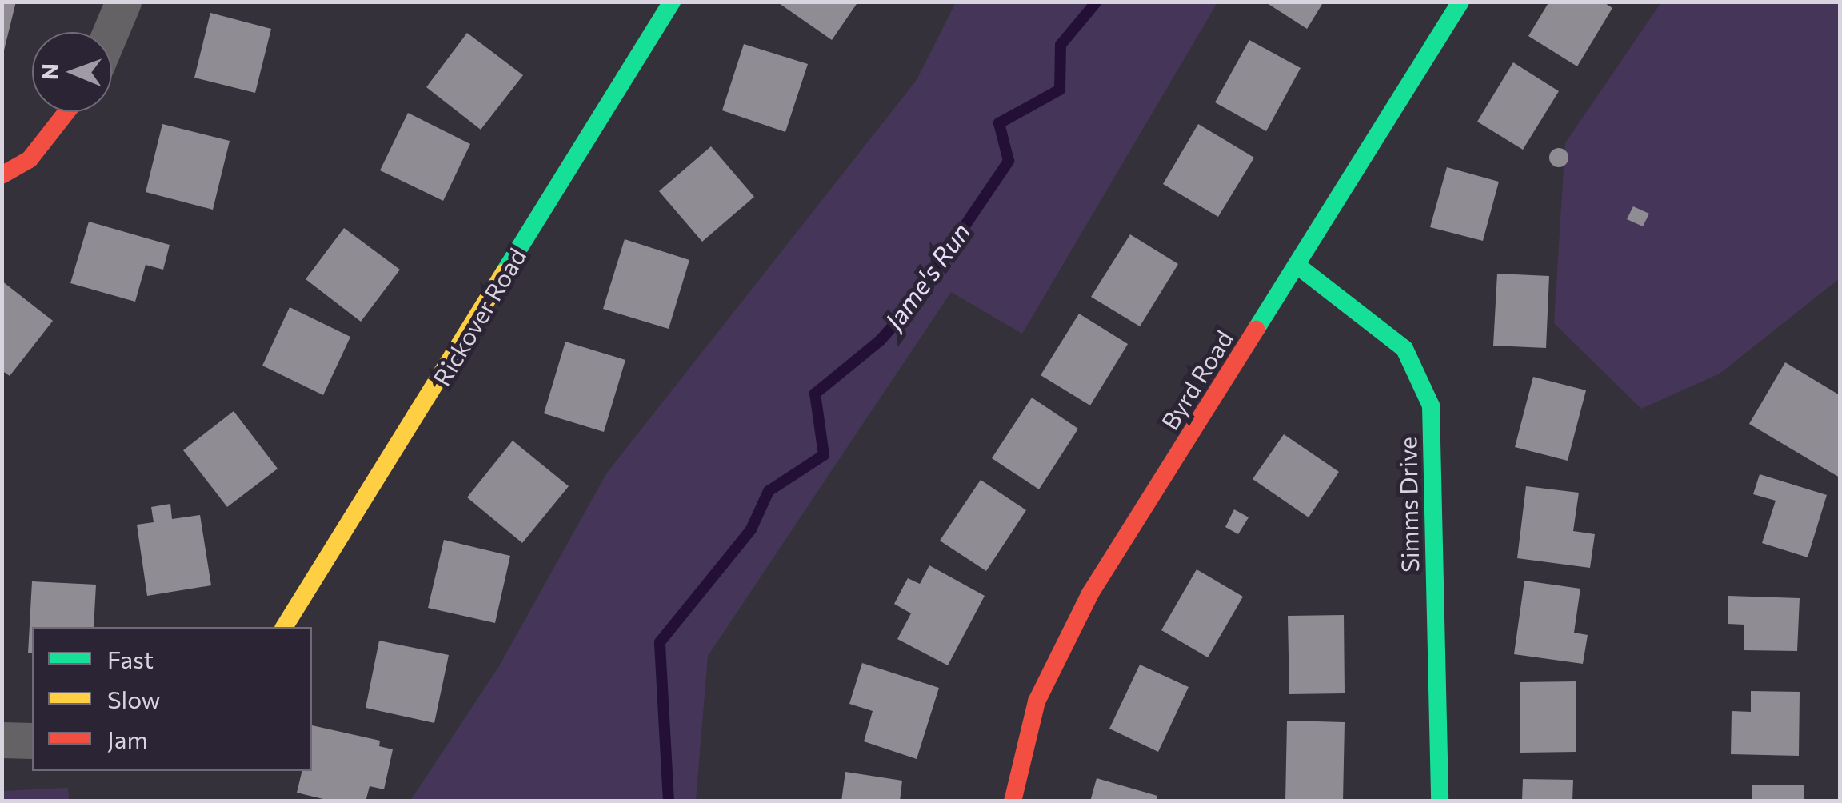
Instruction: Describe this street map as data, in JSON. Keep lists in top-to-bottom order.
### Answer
{
  "streets": {
    "street": ["Rickover Road", "Byrd Road", "Simms Drive"]
  },
  "crossings": [
    ["Byrd Road", "Simms Drive"]
  ],
  "water": ["Jame's Run"],
  "legend": ["Fast", "Slow", "Jam"],
  "north": "left"
}
